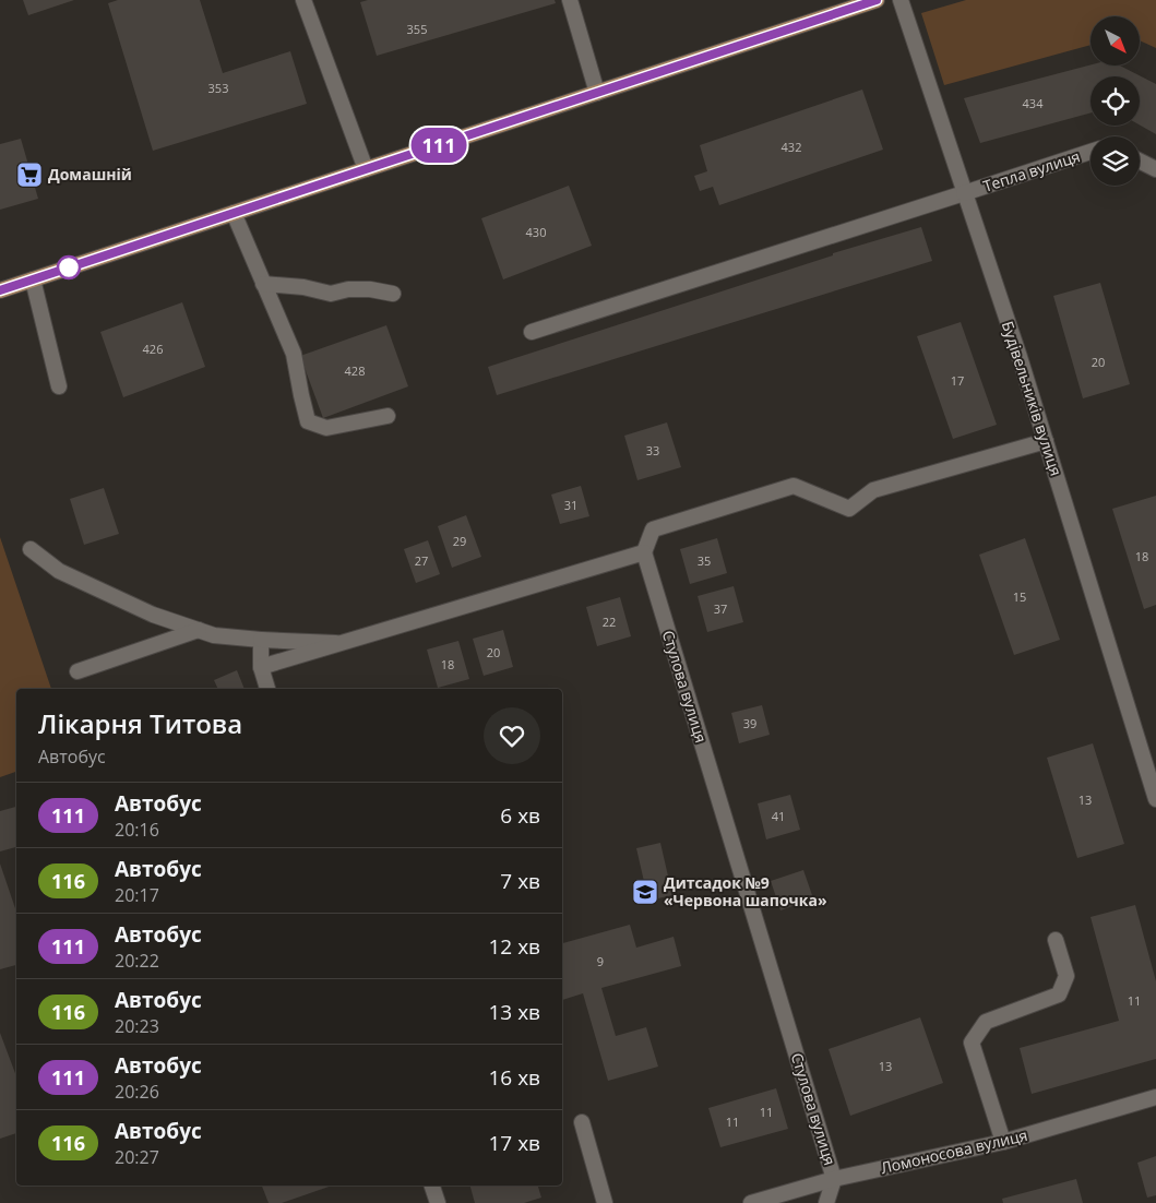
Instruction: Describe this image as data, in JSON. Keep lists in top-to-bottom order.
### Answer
{
  "streets": {
    "street": [
      "Тепла вулиця",
      "Будівельників вулиця",
      "Стулова вулиця",
      "Ломоносова вулиця"
    ]
  },
  "crossings": [
    ["Тепла вулиця", "Будівельників вулиця"],
    ["Стулова вулиця", "Ломоносова вулиця"]
  ],
  "places": {
    "supermarket": ["Домашній"],
    "school or university": ["Дитсадок №9 «Червона шапочка»"]
  },
  "lines": ["bus line 111"],
  "house_numbers": [
    "355",
    "353",
    "434",
    "432",
    "430",
    "426",
    "20",
    "428",
    "17",
    "33",
    "31",
    "29",
    "18",
    "27",
    "35",
    "15",
    "37",
    "22",
    "20",
    "18",
    "39",
    "13",
    "41",
    "9",
    "11",
    "13",
    "11",
    "11"
  ],
  "north": "bottom right",
  "page": {
    "on_map": "111",
    "heading": ["Лікарня Титова", "Автобус"],
    "list": [
      {
        "mark": "111",
        "name": "Автобус",
        "note": "20:16",
        "value": "6 хв"
      },
      {
        "mark": "116",
        "name": "Автобус",
        "note": "20:17",
        "value": "7 хв"
      },
      {
        "mark": "111",
        "name": "Автобус",
        "note": "20:22",
        "value": "12 хв"
      },
      {
        "mark": "116",
        "name": "Автобус",
        "note": "20:23",
        "value": "13 хв"
      },
      {
        "mark": "111",
        "name": "Автобус",
        "note": "20:26",
        "value": "16 хв"
      },
      {
        "mark": "116",
        "name": "Автобус",
        "note": "20:27",
        "value": "17 хв"
      }
    ]
  }
}
